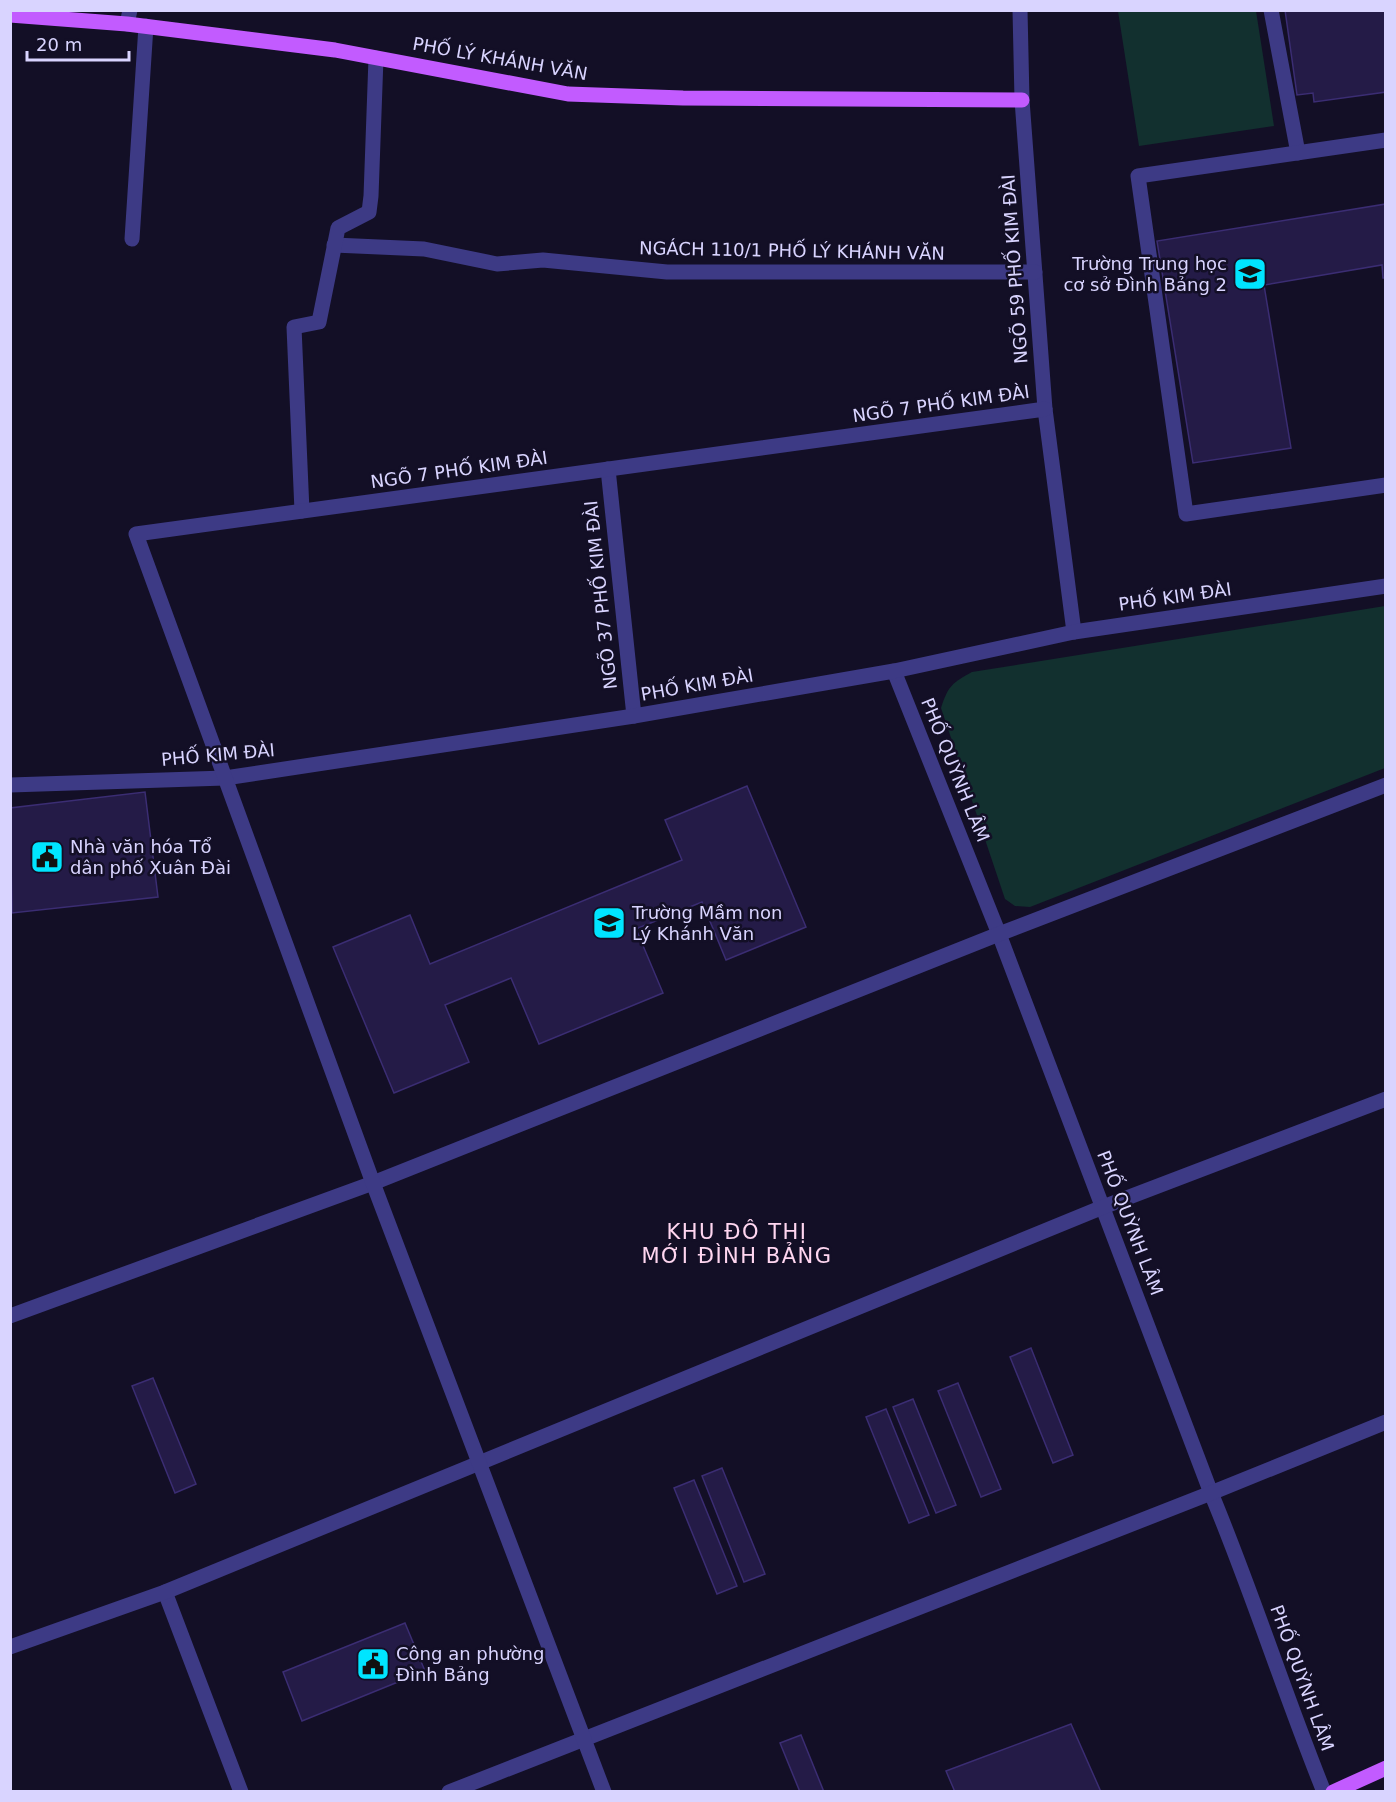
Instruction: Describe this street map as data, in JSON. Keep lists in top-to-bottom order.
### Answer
{
  "streets": {
    "main road": ["PHỐ LÝ KHÁNH VĂN"],
    "street": [
      "NGÁCH 110/1 PHỐ LÝ KHÁNH VĂN",
      "NGÕ 59 PHỐ KIM ĐÀI",
      "NGÕ 7 PHỐ KIM ĐÀI",
      "NGÕ 37 PHỐ KIM ĐÀI",
      "PHỐ KIM ĐÀI",
      "PHỐ QUỲNH LÂM"
    ]
  },
  "crossings": [
    ["PHỐ LÝ KHÁNH VĂN", "NGÕ 59 PHỐ KIM ĐÀI"],
    ["NGÁCH 110/1 PHỐ LÝ KHÁNH VĂN", "NGÕ 59 PHỐ KIM ĐÀI"],
    ["NGÕ 59 PHỐ KIM ĐÀI", "NGÕ 7 PHỐ KIM ĐÀI"],
    ["NGÕ 59 PHỐ KIM ĐÀI", "PHỐ KIM ĐÀI"],
    ["NGÕ 7 PHỐ KIM ĐÀI", "NGÕ 37 PHỐ KIM ĐÀI"],
    ["NGÕ 7 PHỐ KIM ĐÀI", "PHỐ KIM ĐÀI"],
    ["NGÕ 37 PHỐ KIM ĐÀI", "PHỐ KIM ĐÀI"],
    ["PHỐ KIM ĐÀI", "PHỐ QUỲNH LÂM"]
  ],
  "districts": ["KHU ĐÔ THỊ MỚI ĐÌNH BẢNG"],
  "places": {
    "school or university": ["Trường Trung học cơ sở Đình Bảng 2", "Trường Mầm non Lý Khánh Văn"],
    "public building": ["Nhà văn hóa Tổ dân phố Xuân Đài", "Công an phường Đình Bảng"]
  },
  "scale_bar": "20 m"
}
